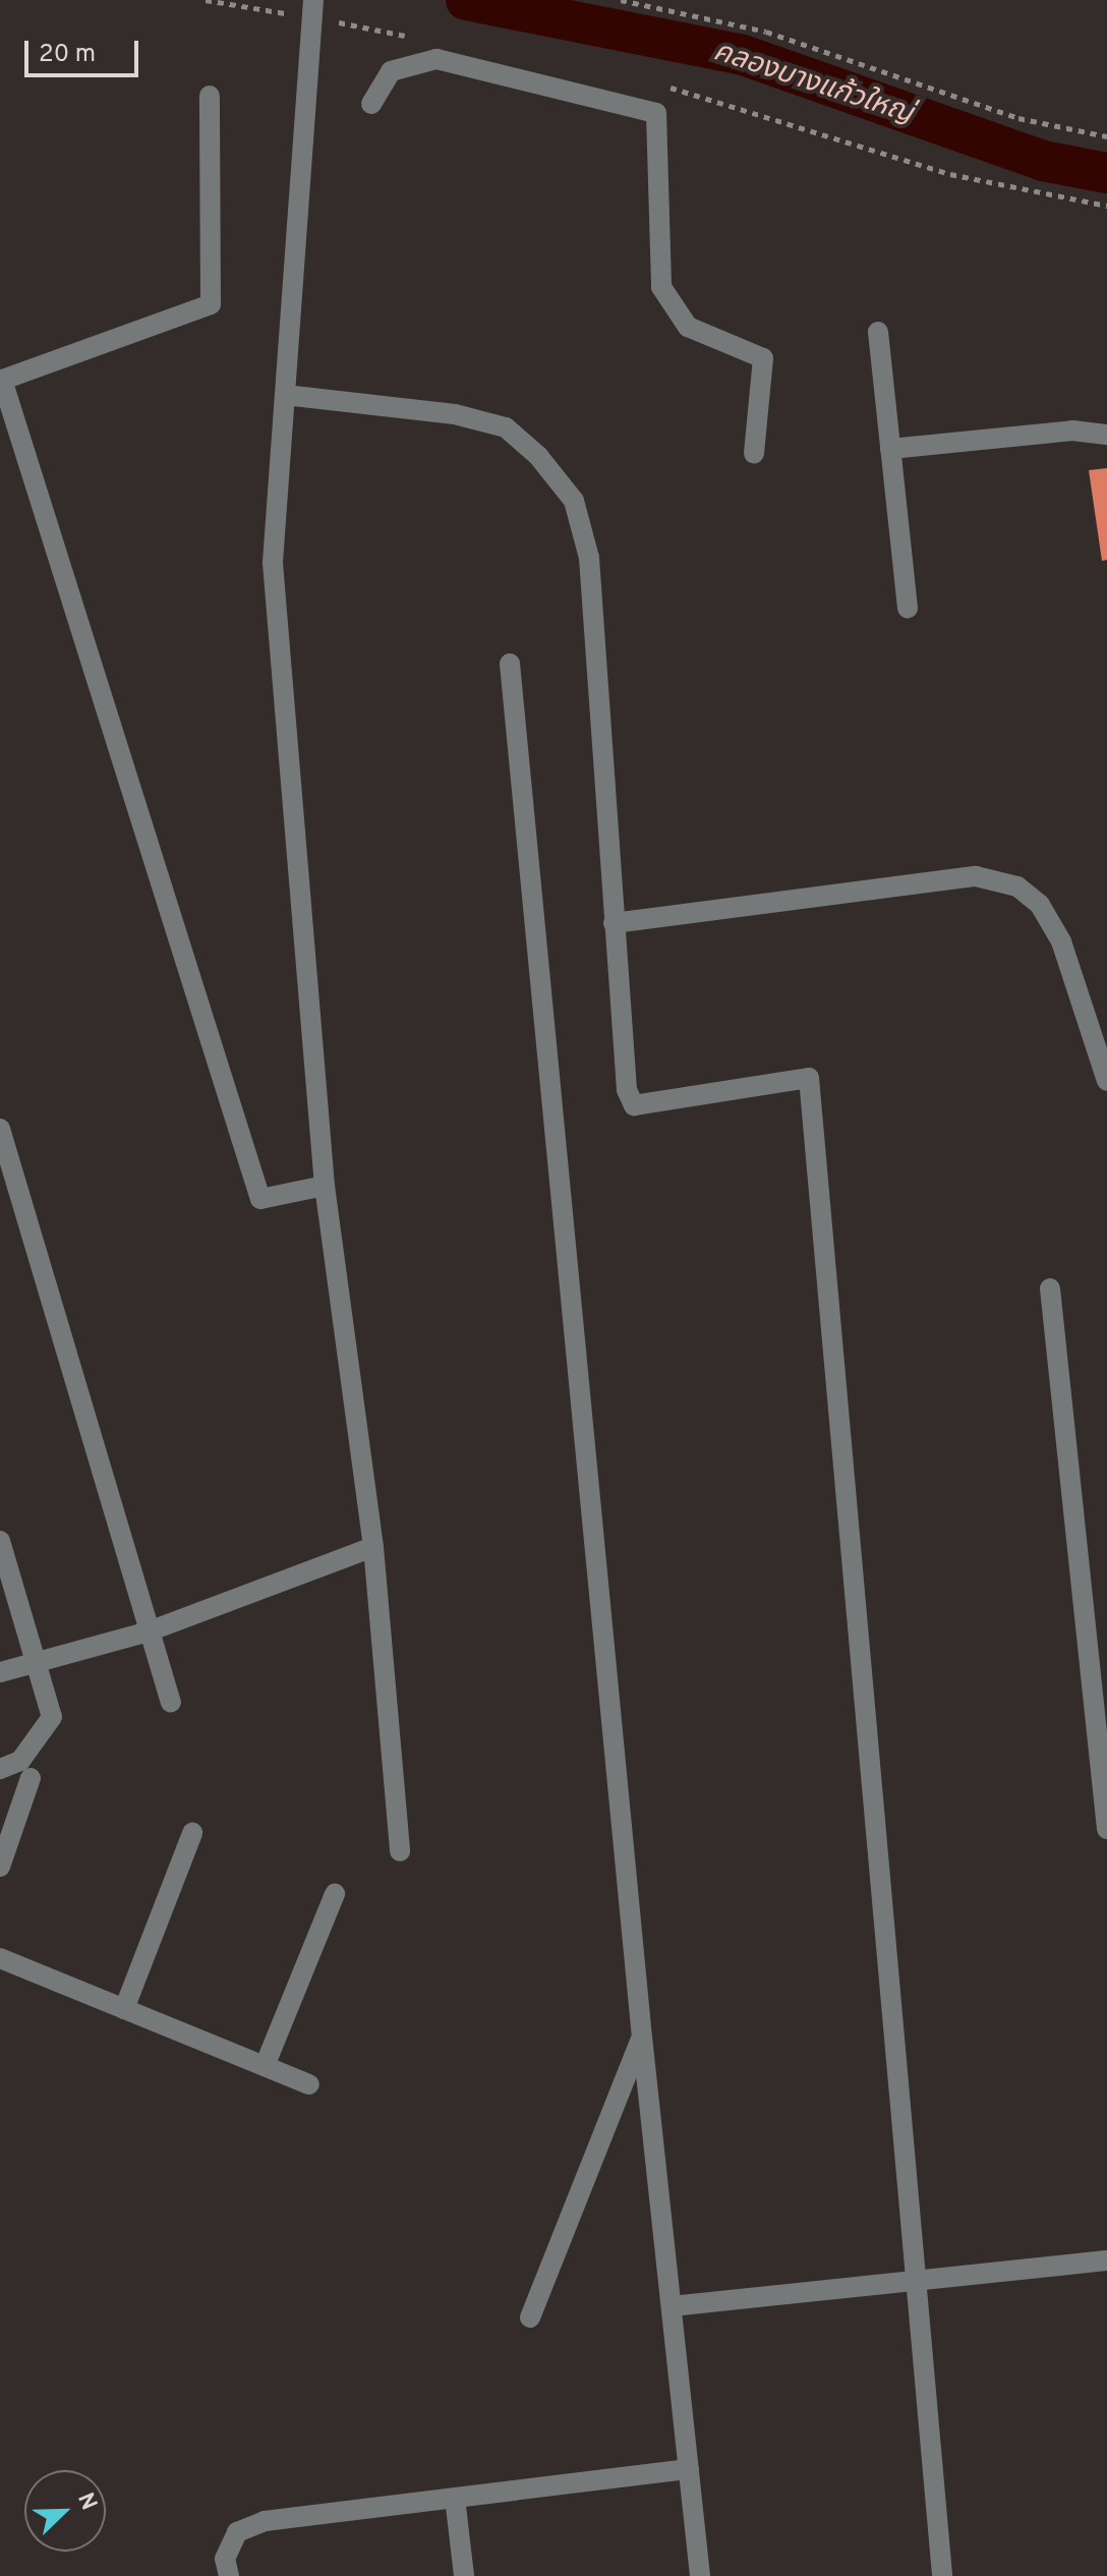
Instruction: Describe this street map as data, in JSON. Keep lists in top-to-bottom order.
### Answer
{
  "water": ["คลองบางแก้วใหญ่"],
  "scale_bar": "20 m",
  "north": "top right"
}
